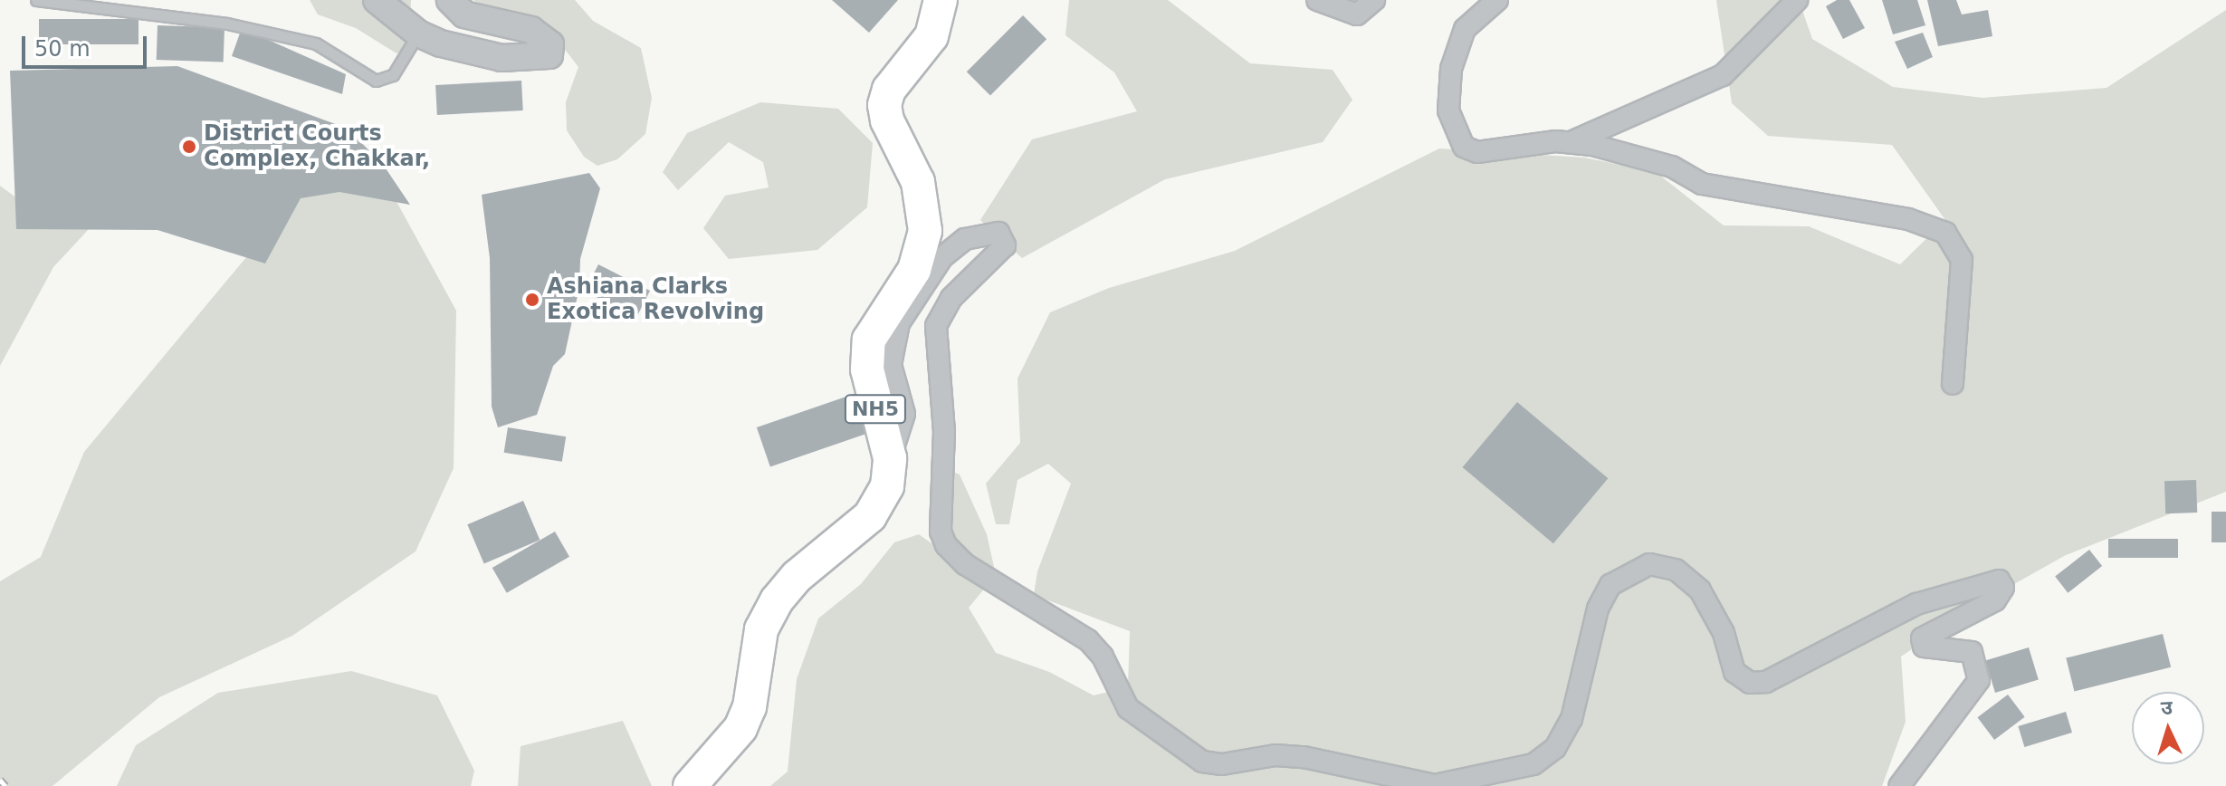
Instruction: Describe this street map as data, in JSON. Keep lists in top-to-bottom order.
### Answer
{
  "streets": {
    "highway": ["NH5"]
  },
  "places": ["District Courts Complex, Chakkar,", "Ashiana Clarks Exotica Revolving"],
  "scale_bar": "50 m",
  "north": "top"
}
